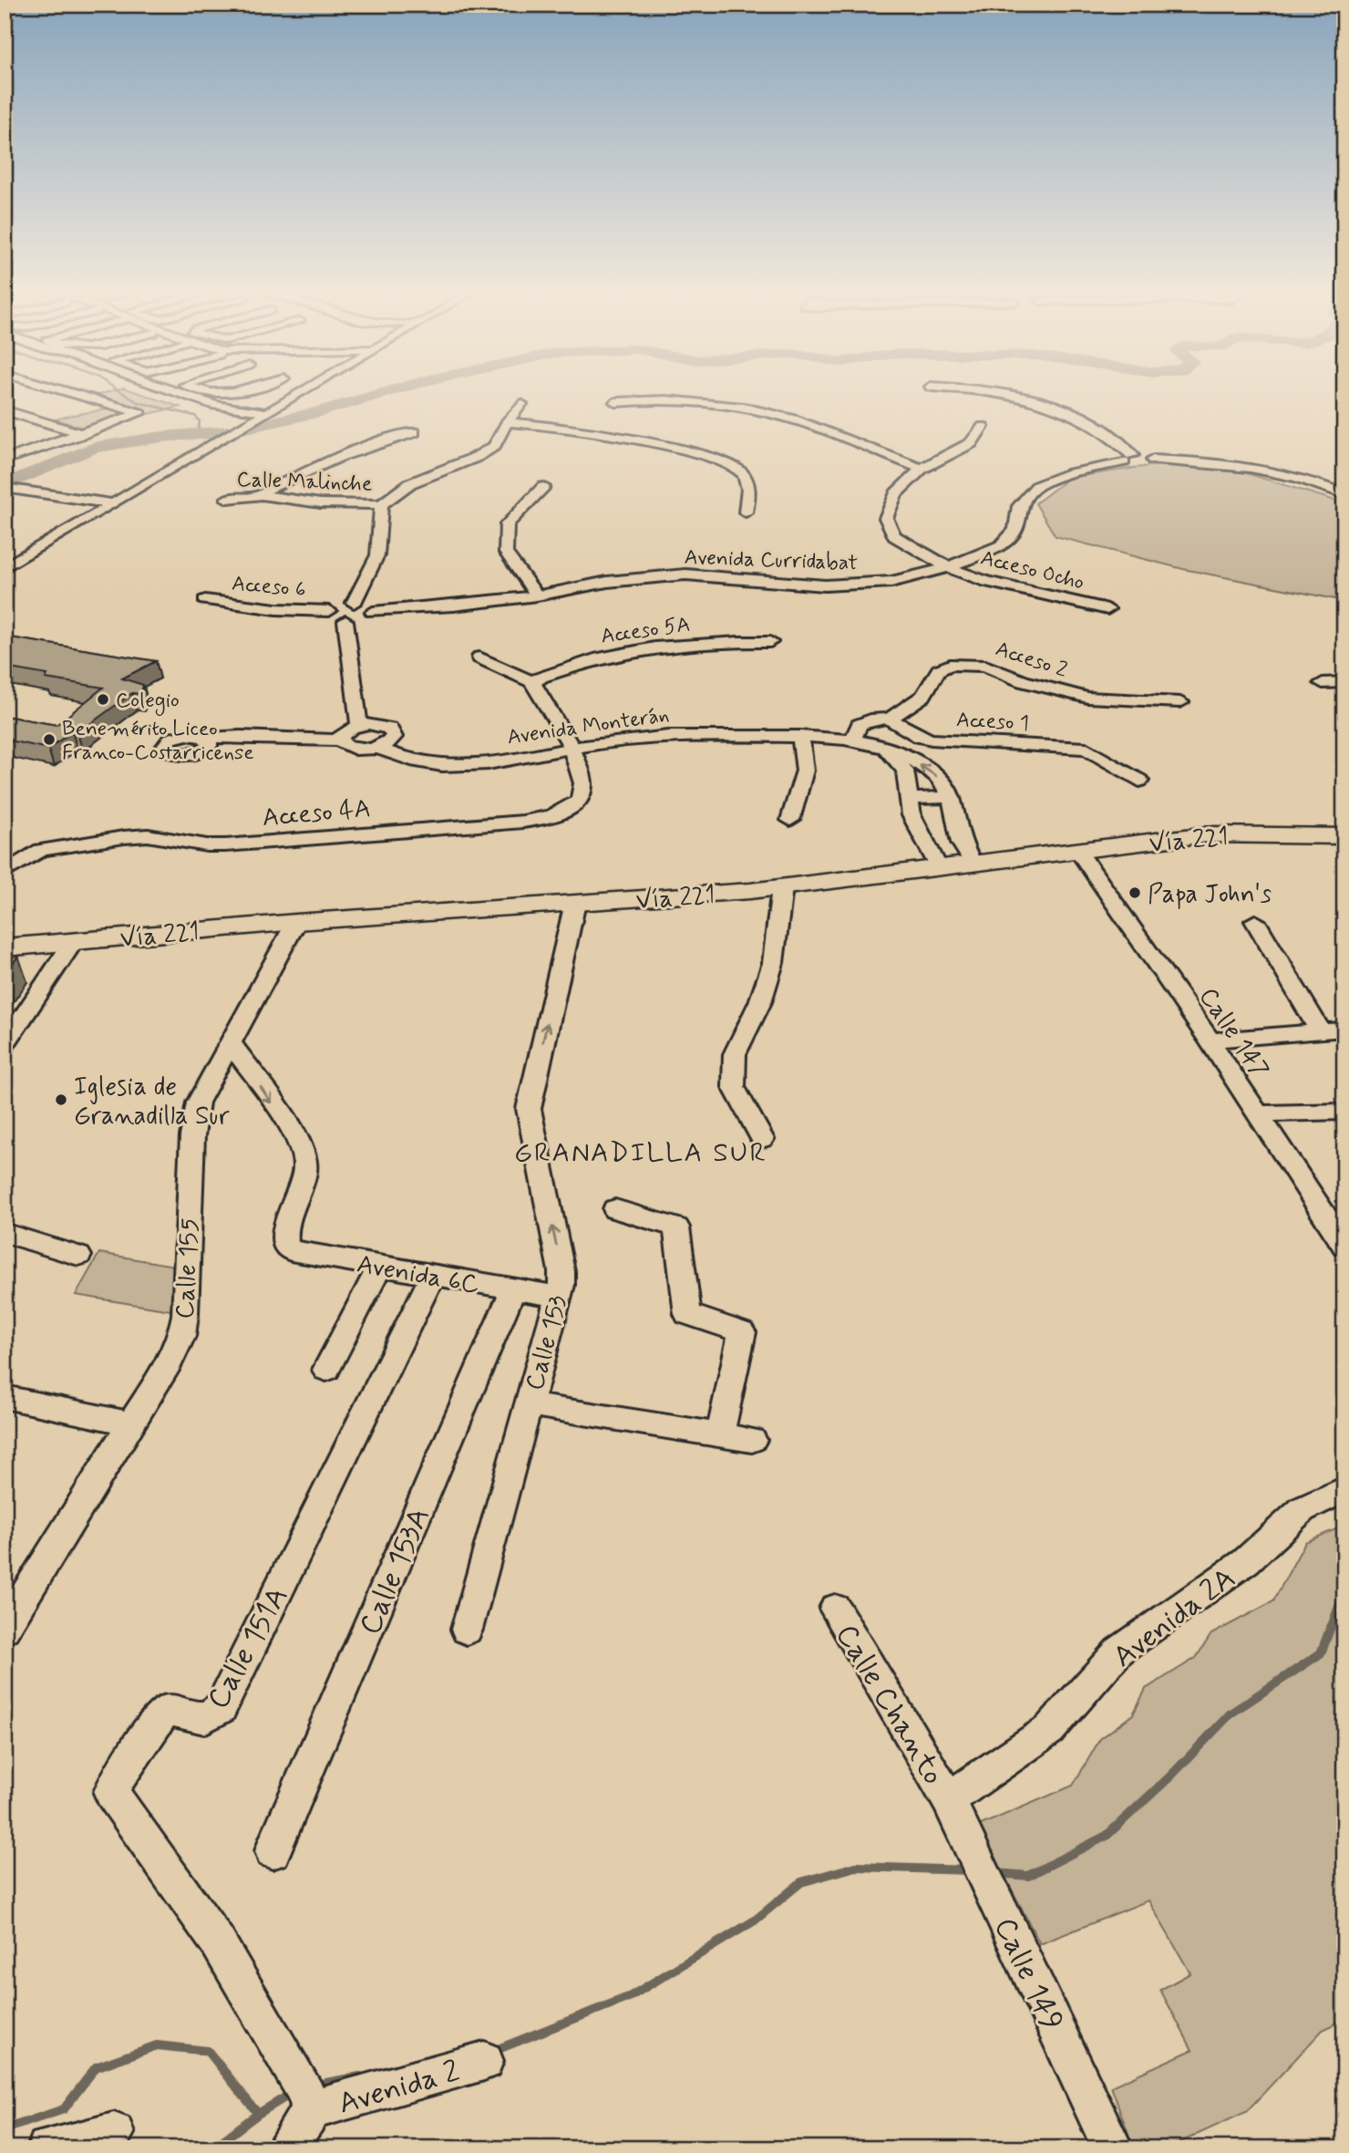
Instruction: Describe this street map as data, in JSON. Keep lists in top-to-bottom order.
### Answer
{
  "streets": {
    "main road": ["Vía 221"],
    "street": [
      "Calle Malinche",
      "Avenida Curridabat",
      "Acceso Ocho",
      "Acceso 6",
      "Acceso 5A",
      "Acceso 2",
      "Acceso 1",
      "Avenida Monterán",
      "Acceso 4A",
      "Calle 147",
      "Calle 155",
      "Avenida 6C",
      "Calle 153",
      "Calle 153A",
      "Avenida 2A",
      "Calle 151A",
      "Calle Chanto",
      "Calle 149",
      "Avenida 2"
    ]
  },
  "crossings": [
    ["Avenida Curridabat", "Acceso Ocho"],
    ["Acceso 5A", "Acceso 4A"],
    ["Acceso 2", "Acceso 1"],
    ["Avenida Monterán", "Acceso 4A"],
    ["Avenida Monterán", "Vía 221"],
    ["Vía 221", "Calle 147"],
    ["Vía 221", "Calle 155"],
    ["Vía 221", "Calle 153"],
    ["Calle 155", "Avenida 6C"],
    ["Avenida 6C", "Calle 153"],
    ["Avenida 6C", "Calle 153A"],
    ["Avenida 6C", "Calle 151A"],
    ["Avenida 2A", "Calle Chanto"],
    ["Avenida 2A", "Calle 149"],
    ["Calle 151A", "Avenida 2"],
    ["Calle Chanto", "Calle 149"]
  ],
  "one_way": ["Avenida 6C", "Calle 153"],
  "districts": ["GRANADILLA SUR"],
  "places": [
    "Colegio",
    "Benemérito Liceo Franco-Costarricense",
    "Papa John's",
    "Iglesia de Granadilla Sur"
  ]
}
